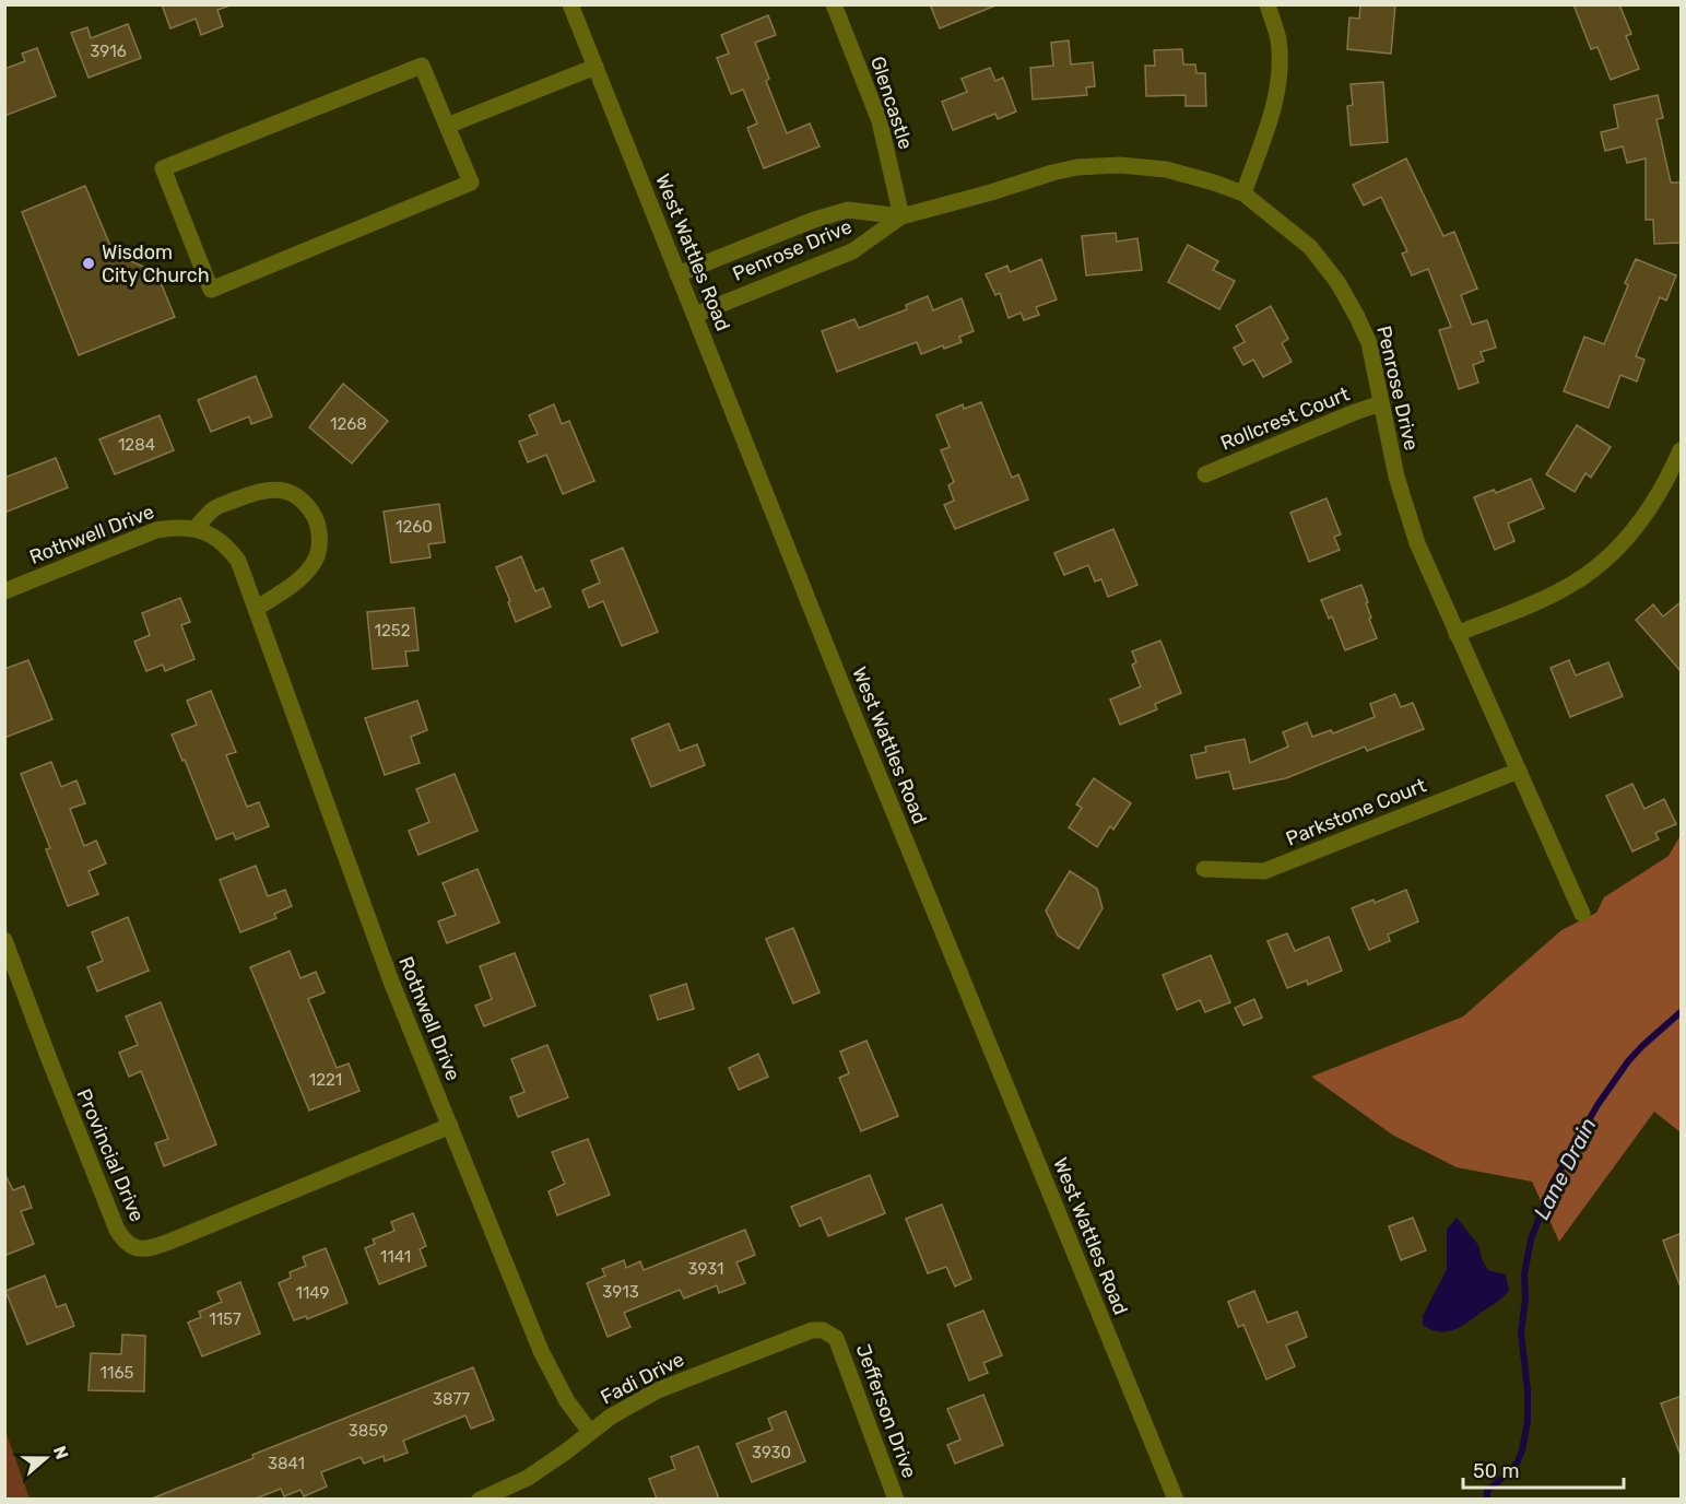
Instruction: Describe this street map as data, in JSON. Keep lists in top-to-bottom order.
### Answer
{
  "streets": {
    "street": [
      "Glencastle",
      "Penrose Drive",
      "West Wattles Road",
      "Rollcrest Court",
      "Rothwell Drive",
      "Parkstone Court",
      "Provincial Drive",
      "Fadi Drive",
      "Jefferson Drive"
    ]
  },
  "crossings": [
    ["Glencastle", "Penrose Drive"],
    ["Penrose Drive", "West Wattles Road"],
    ["Penrose Drive", "Rollcrest Court"],
    ["Penrose Drive", "Parkstone Court"],
    ["Rothwell Drive", "Provincial Drive"],
    ["Rothwell Drive", "Fadi Drive"],
    ["Fadi Drive", "Jefferson Drive"]
  ],
  "water": ["Lane Drain"],
  "places": ["Wisdom City Church"],
  "house_numbers": [
    "3916",
    "1268",
    "1284",
    "1260",
    "1252",
    "1221",
    "1141",
    "3931",
    "3913",
    "1149",
    "1157",
    "1165",
    "3877",
    "3859",
    "3930",
    "3841"
  ],
  "scale_bar": "50 m",
  "north": "right"
}
